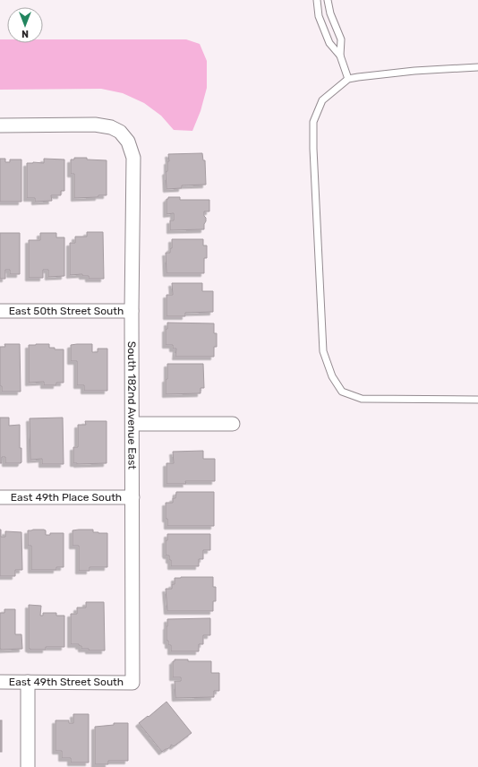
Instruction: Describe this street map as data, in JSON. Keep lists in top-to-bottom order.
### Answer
{
  "streets": {
    "street": [
      "East 50th Street South",
      "South 182nd Avenue East",
      "East 49th Place South",
      "East 49th Street South"
    ]
  },
  "crossings": [
    ["East 50th Street South", "South 182nd Avenue East"],
    ["South 182nd Avenue East", "East 49th Place South"],
    ["South 182nd Avenue East", "East 49th Street South"]
  ],
  "north": "bottom"
}
